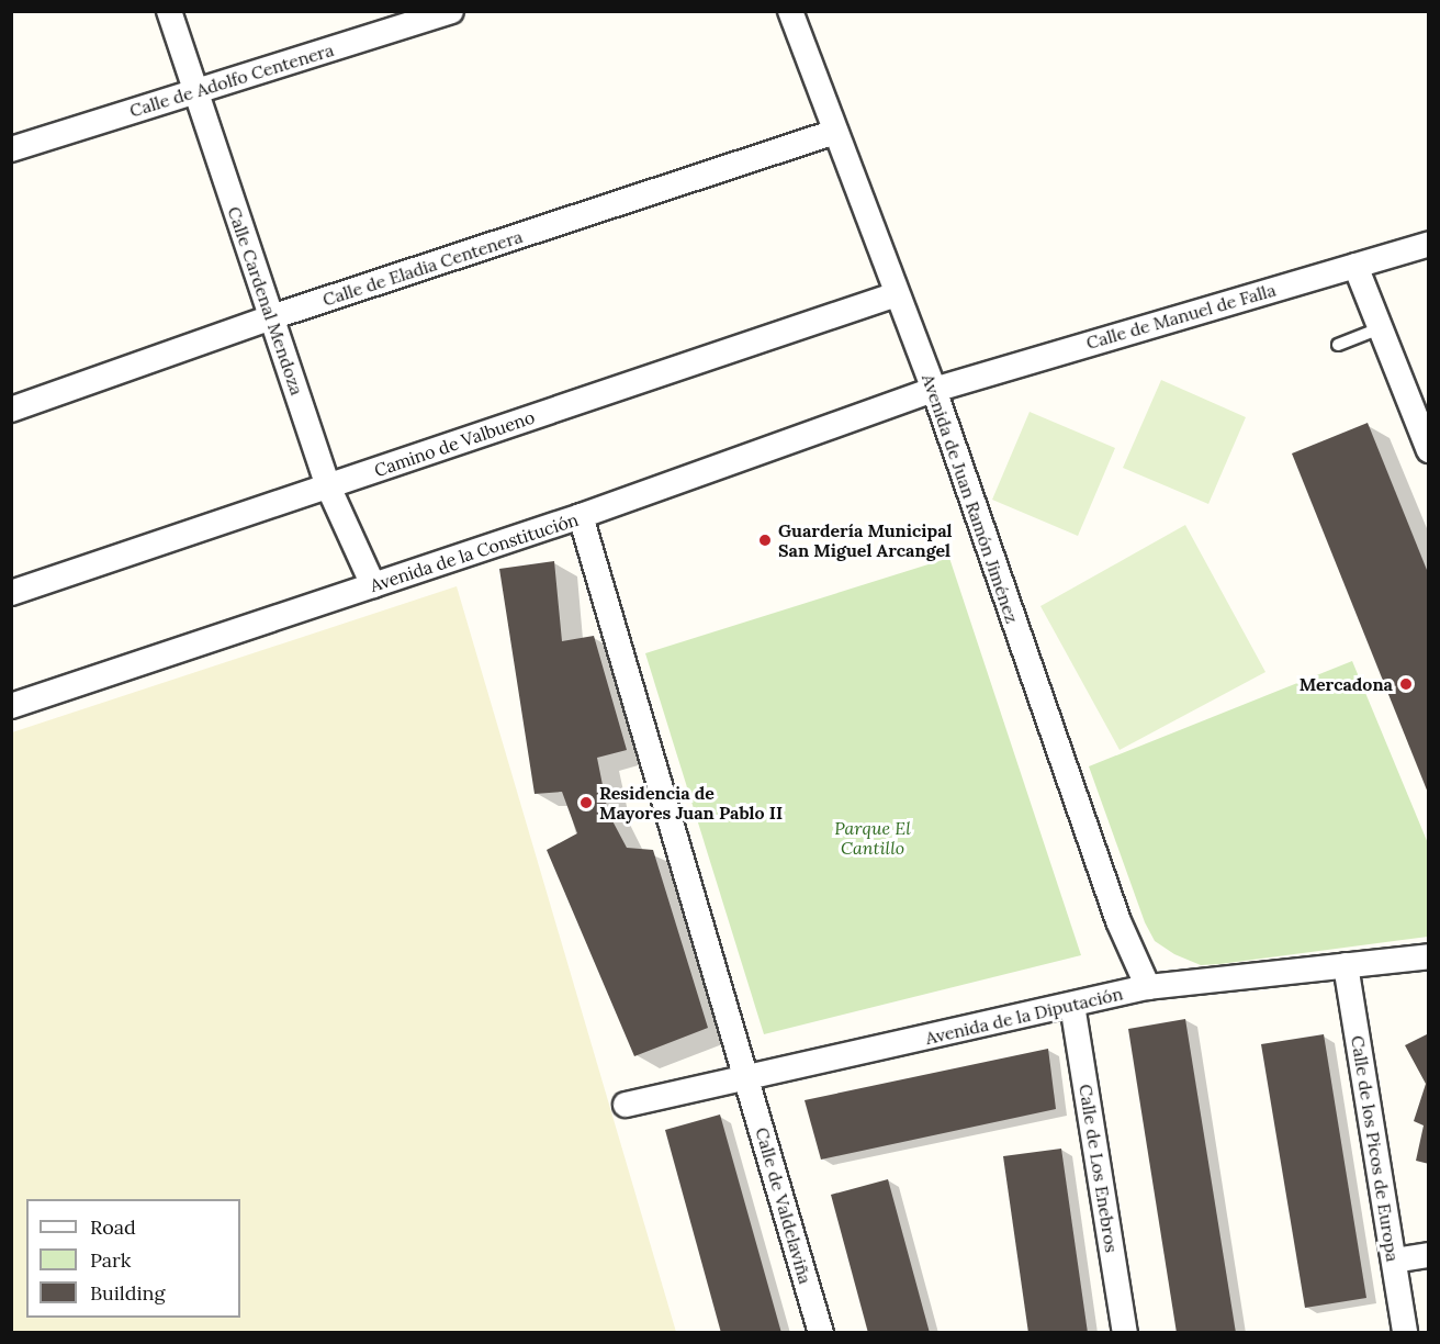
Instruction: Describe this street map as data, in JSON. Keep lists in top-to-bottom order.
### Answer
{
  "streets": {
    "street": [
      "Calle de Adolfo Centenera",
      "Calle de Eladia Centenera",
      "Calle Cardenal Mendoza",
      "Calle de Manuel de Falla",
      "Camino de Valbueno",
      "Avenida de Juan Ramón Jiménez",
      "Avenida de la Constitución",
      "Avenida de la Diputación",
      "Calle de los Picos de Europa",
      "Calle de Los Enebros",
      "Calle de Valdelaviña"
    ]
  },
  "crossings": [
    ["Calle de Adolfo Centenera", "Calle Cardenal Mendoza"],
    ["Calle de Eladia Centenera", "Calle Cardenal Mendoza"],
    ["Calle de Eladia Centenera", "Avenida de Juan Ramón Jiménez"],
    ["Calle Cardenal Mendoza", "Camino de Valbueno"],
    ["Calle Cardenal Mendoza", "Avenida de la Constitución"],
    ["Calle de Manuel de Falla", "Avenida de Juan Ramón Jiménez"],
    ["Calle de Manuel de Falla", "Avenida de la Constitución"],
    ["Camino de Valbueno", "Avenida de Juan Ramón Jiménez"],
    ["Avenida de Juan Ramón Jiménez", "Avenida de la Constitución"],
    ["Avenida de Juan Ramón Jiménez", "Avenida de la Diputación"],
    ["Avenida de la Constitución", "Calle de Valdelaviña"],
    ["Avenida de la Diputación", "Calle de los Picos de Europa"],
    ["Avenida de la Diputación", "Calle de Los Enebros"],
    ["Avenida de la Diputación", "Calle de Valdelaviña"]
  ],
  "parks": ["Parque El Cantillo"],
  "places": ["Guardería Municipal San Miguel Arcangel", "Mercadona", "Residencia de Mayores Juan Pablo II"],
  "legend": ["Road", "Park", "Building"]
}
